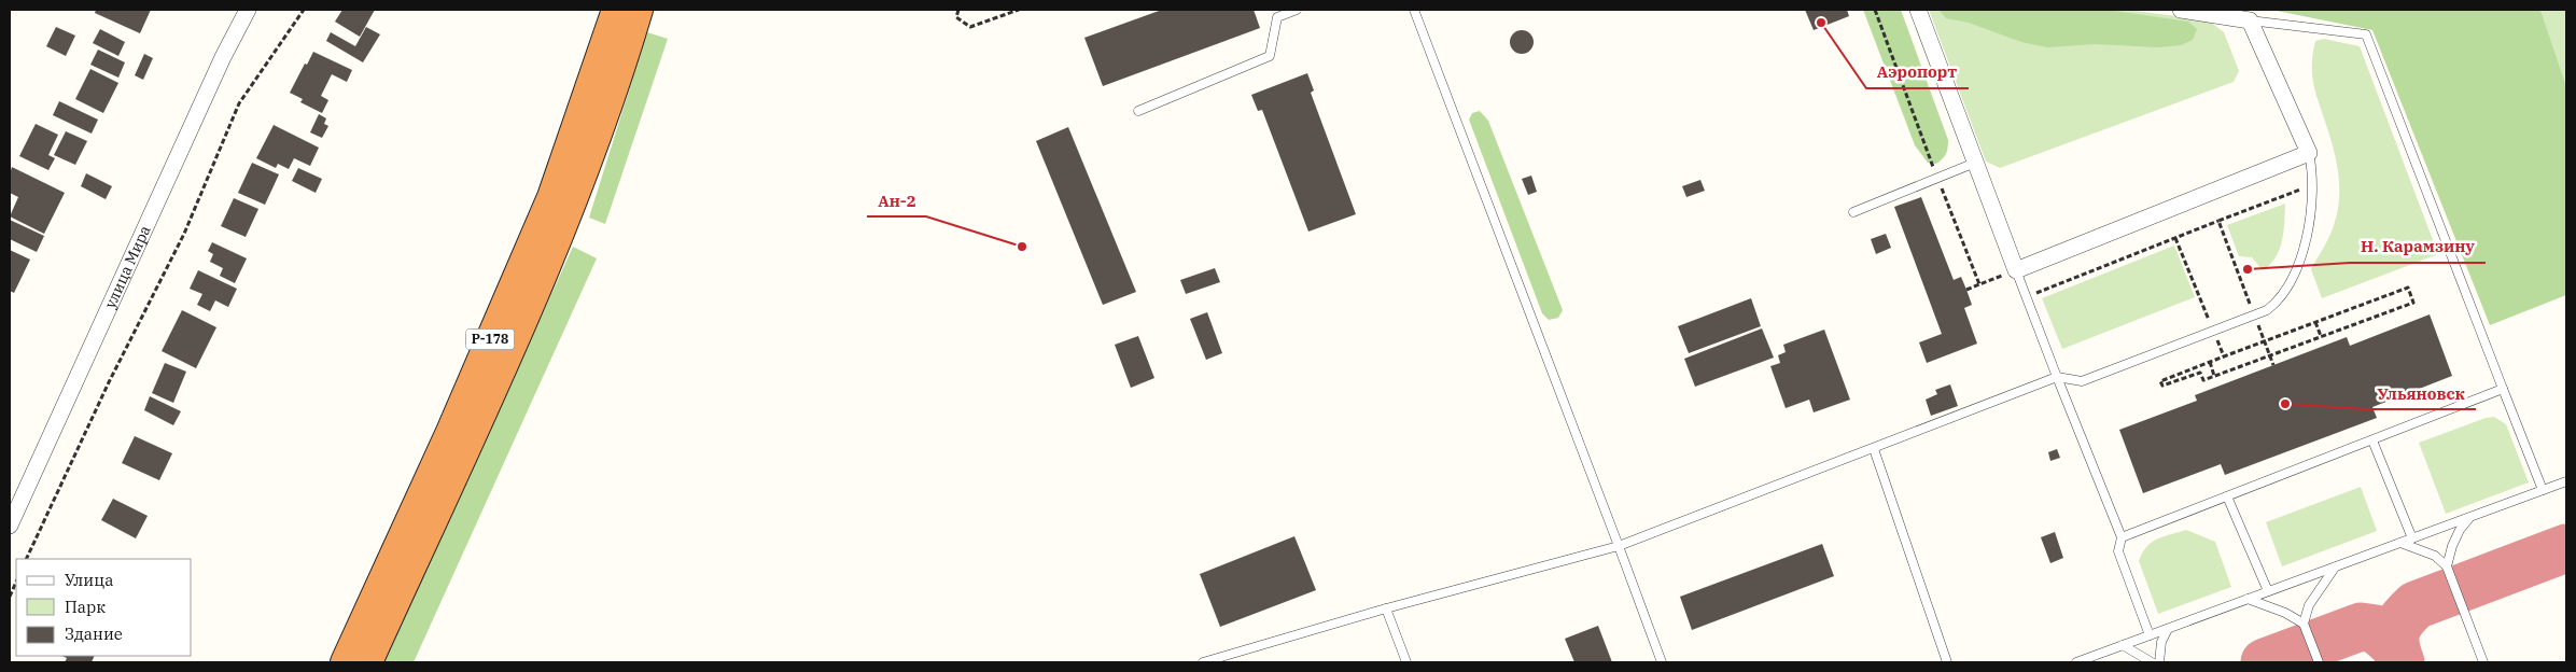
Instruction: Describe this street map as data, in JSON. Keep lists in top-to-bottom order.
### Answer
{
  "streets": {
    "highway": ["Р-178"],
    "street": ["улица Мира"]
  },
  "places": [
    "Аэропорт",
    "Ан-2",
    "Н. Карамзину",
    "Ульяновск"
  ],
  "legend": ["Улица", "Парк", "Здание"]
}
